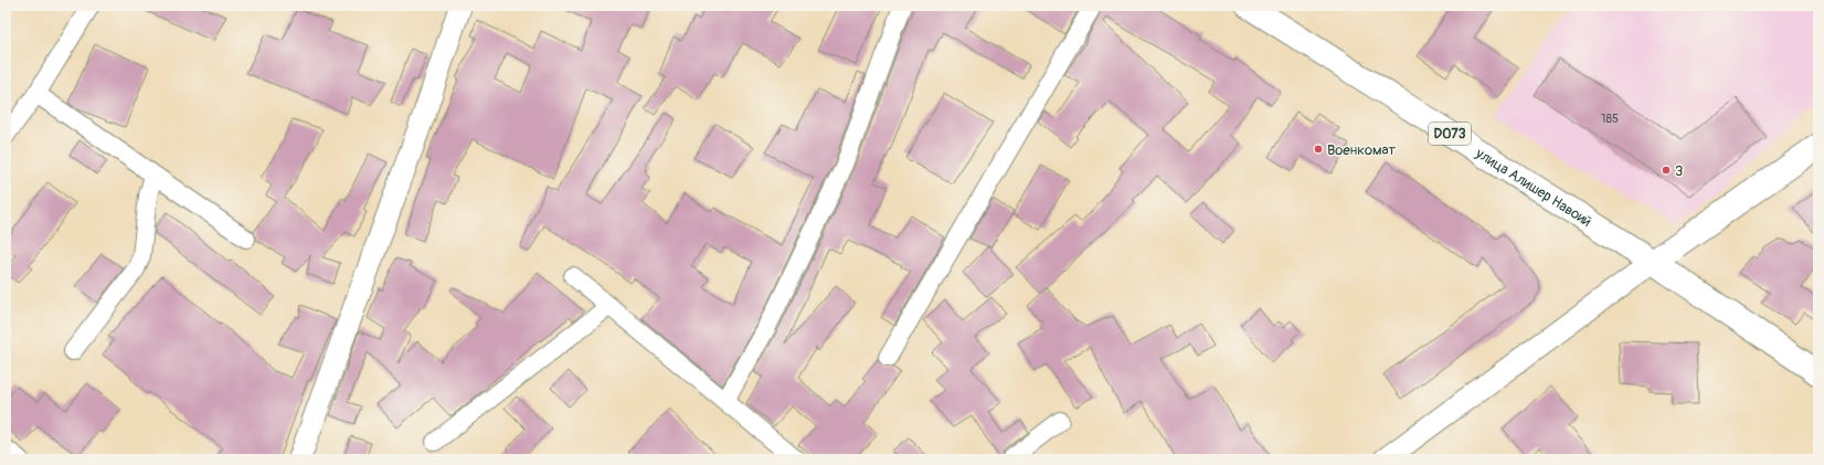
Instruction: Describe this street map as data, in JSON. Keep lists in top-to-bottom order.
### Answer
{
  "streets": {
    "main road": ["D073", "улица Алишер Навоий"]
  },
  "places": ["Военкомат", "3"],
  "house_numbers": ["185"]
}
